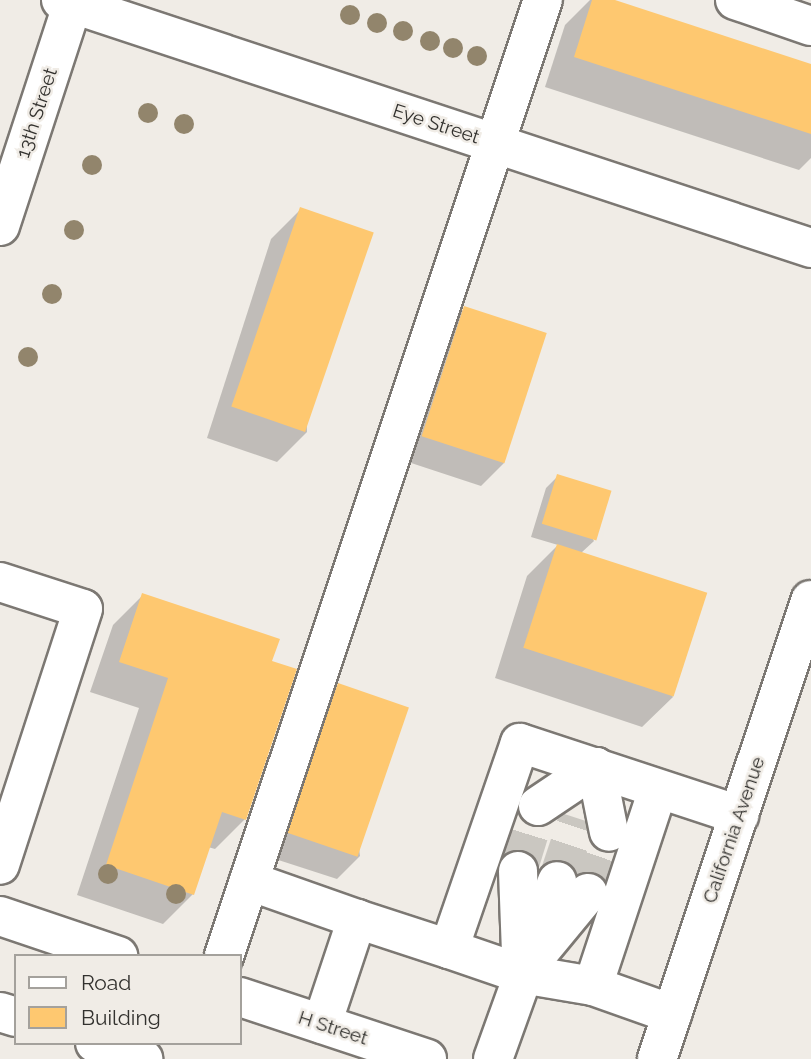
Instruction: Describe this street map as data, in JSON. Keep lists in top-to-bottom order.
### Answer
{
  "streets": {
    "street": [
      "13th Street",
      "Eye Street",
      "California Avenue",
      "H Street"
    ]
  },
  "crossings": [
    ["13th Street", "Eye Street"]
  ],
  "legend": ["Road", "Building"]
}
